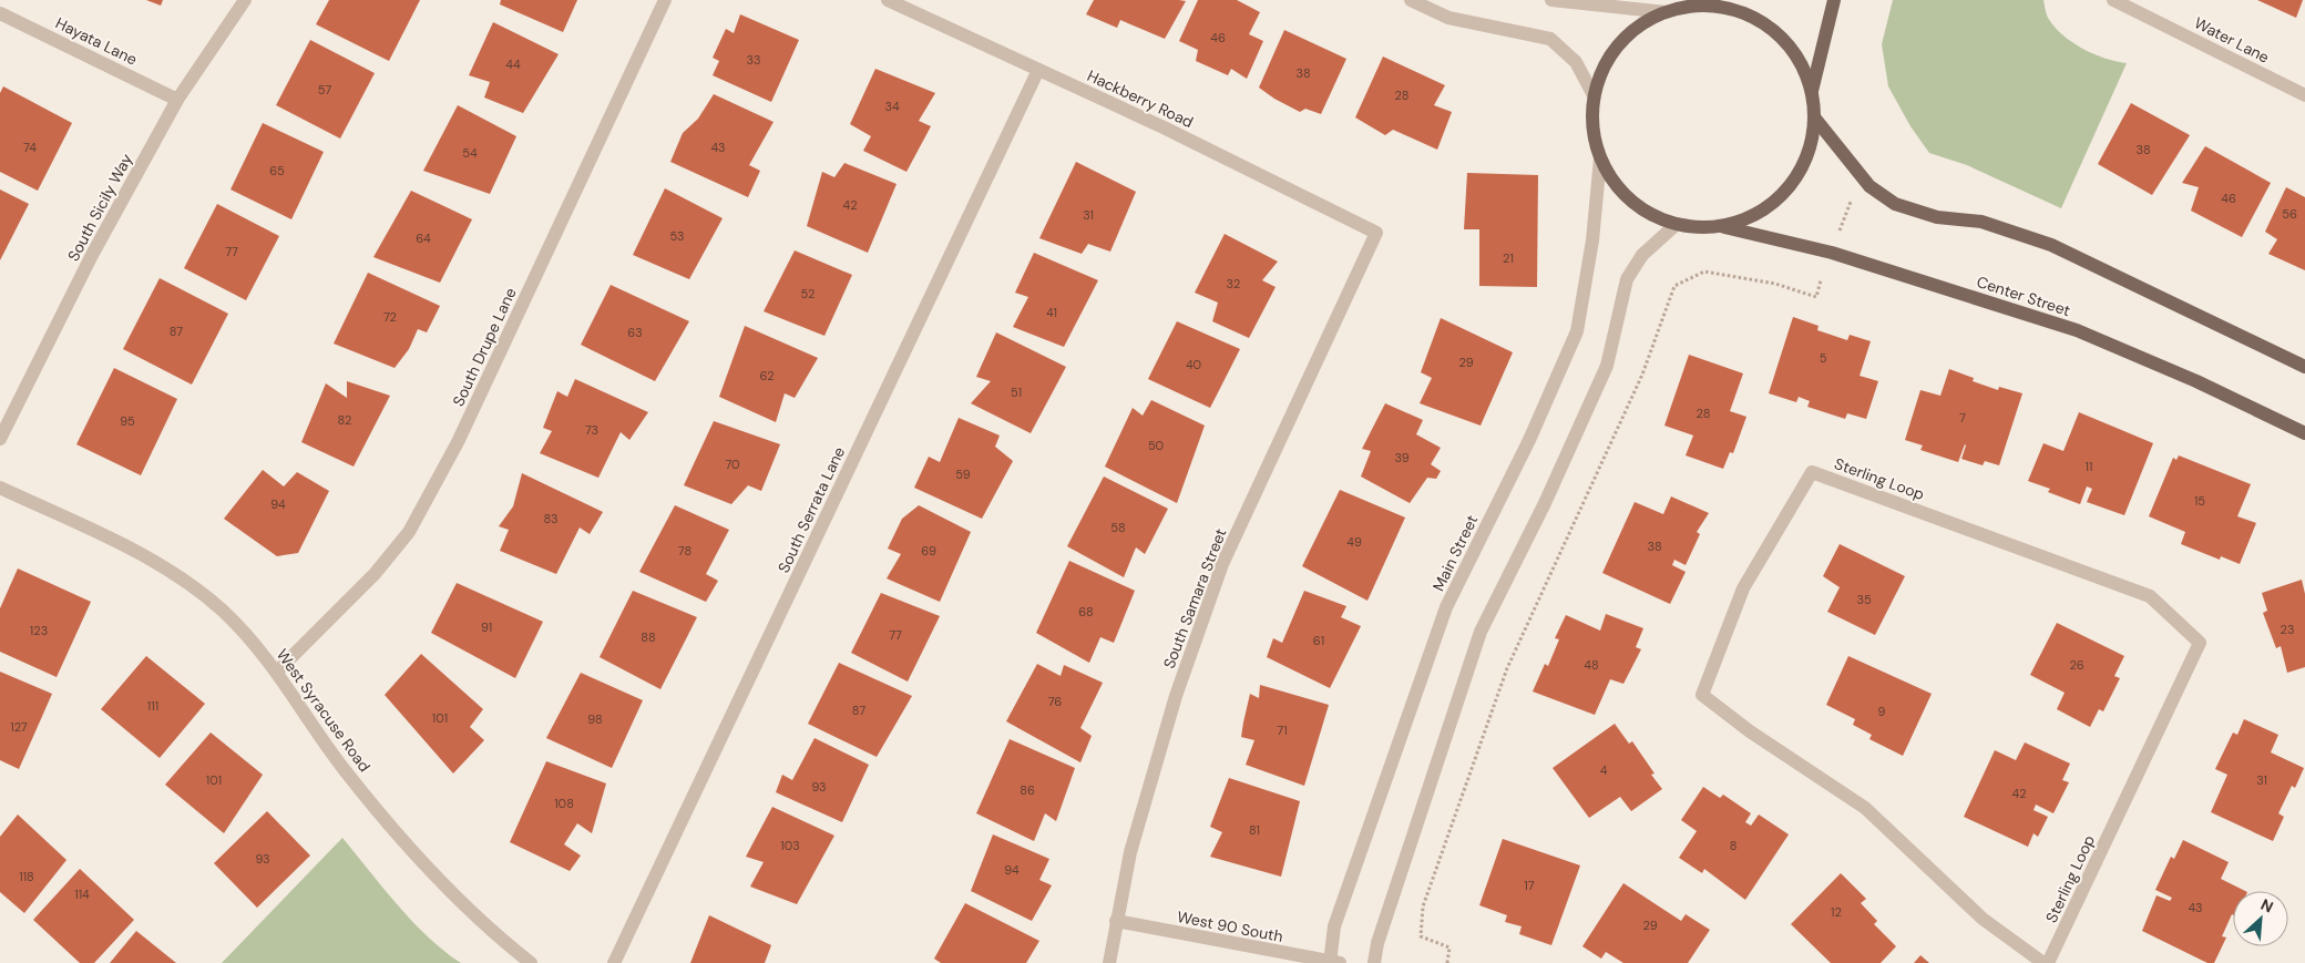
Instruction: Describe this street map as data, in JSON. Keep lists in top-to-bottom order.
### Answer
{
  "streets": {
    "main road": ["Center Street"],
    "street": [
      "Water Lane",
      "Hayata Lane",
      "Hackberry Road",
      "South Sicily Way",
      "South Drupe Lane",
      "Sterling Loop",
      "South Serrata Lane",
      "Main Street",
      "South Samara Street",
      "West Syracuse Road",
      "West 90 South"
    ]
  },
  "crossings": [
    ["Hayata Lane", "South Sicily Way"],
    ["Hackberry Road", "South Serrata Lane"],
    ["Hackberry Road", "South Samara Street"],
    ["South Drupe Lane", "West Syracuse Road"],
    ["Main Street", "West 90 South"],
    ["South Samara Street", "West 90 South"]
  ],
  "house_numbers": [
    "46",
    "33",
    "44",
    "38",
    "57",
    "28",
    "34",
    "74",
    "43",
    "38",
    "54",
    "65",
    "46",
    "42",
    "56",
    "31",
    "53",
    "64",
    "77",
    "21",
    "32",
    "52",
    "41",
    "72",
    "87",
    "63",
    "5",
    "29",
    "40",
    "62",
    "51",
    "28",
    "7",
    "82",
    "95",
    "73",
    "50",
    "39",
    "70",
    "11",
    "59",
    "15",
    "94",
    "83",
    "58",
    "49",
    "38",
    "78",
    "69",
    "35",
    "68",
    "91",
    "23",
    "123",
    "77",
    "88",
    "61",
    "48",
    "26",
    "76",
    "111",
    "87",
    "9",
    "101",
    "98",
    "127",
    "71",
    "4",
    "101",
    "31",
    "93",
    "86",
    "42",
    "108",
    "81",
    "103",
    "8",
    "93",
    "94",
    "118",
    "17",
    "114",
    "43",
    "12",
    "29"
  ],
  "north": "top right"
}
